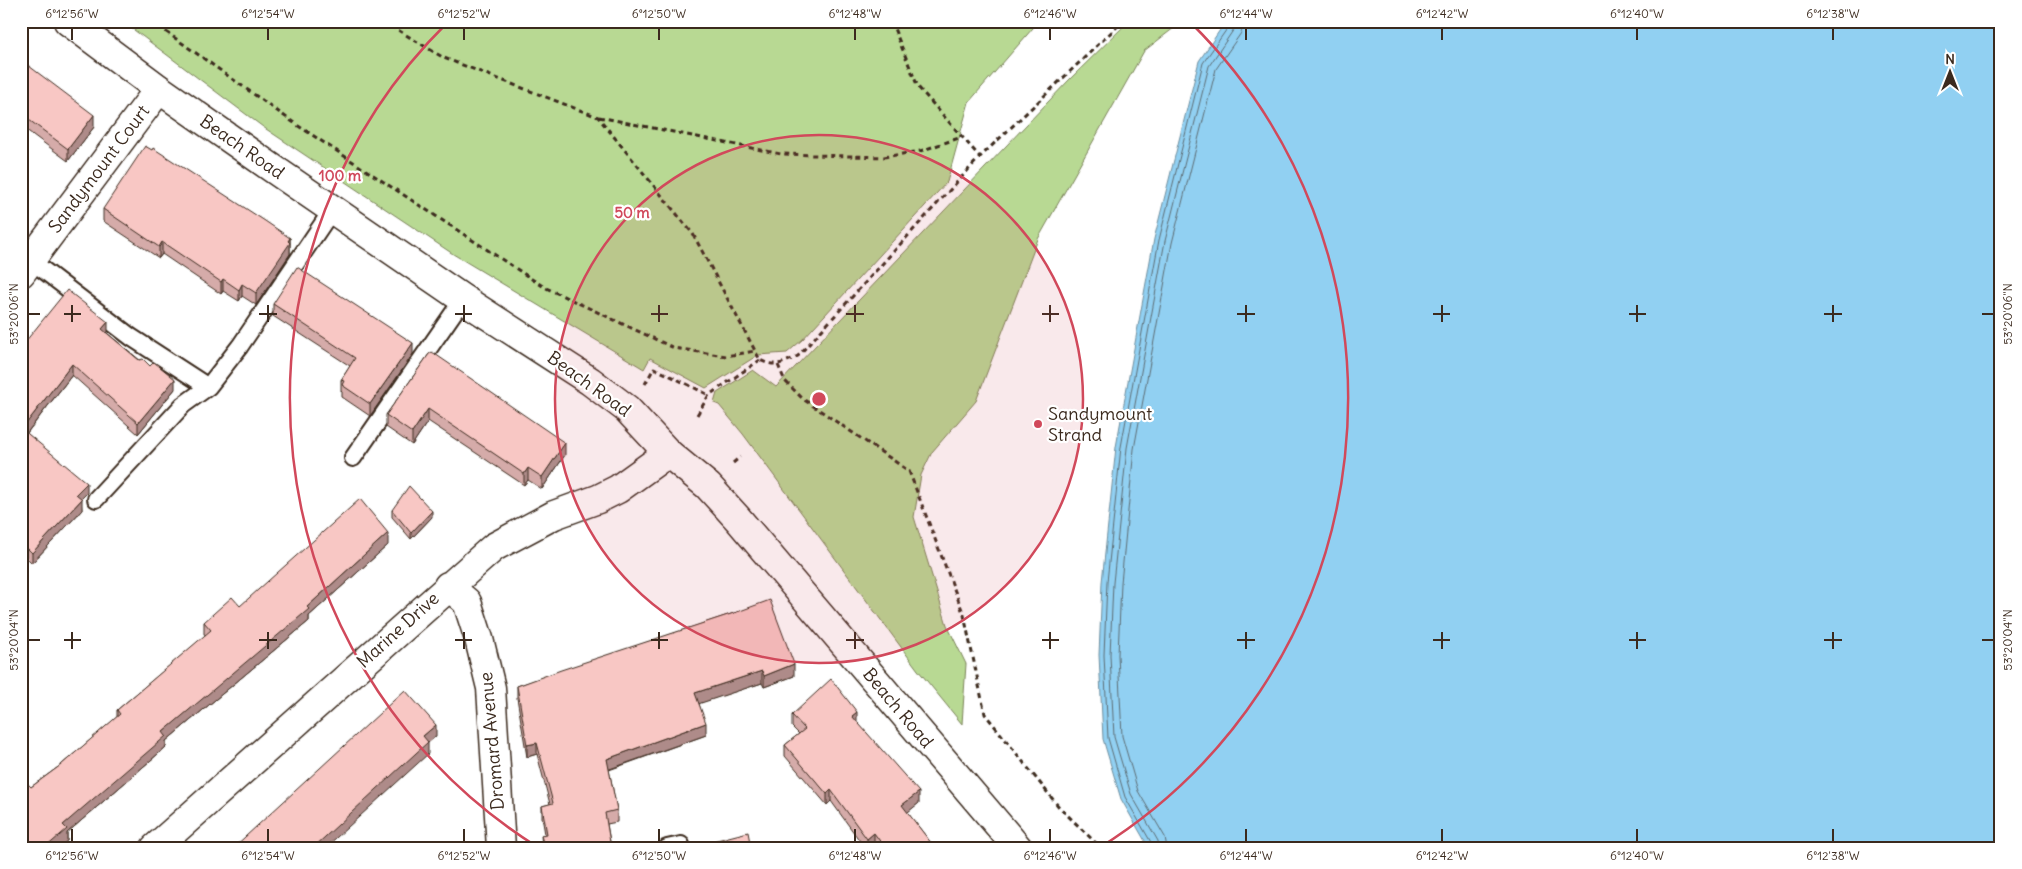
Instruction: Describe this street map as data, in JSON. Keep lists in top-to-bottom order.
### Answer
{
  "streets": {
    "main road": [
      "Beach Road",
      "Sandymount Court",
      "Marine Drive",
      "Dromard Avenue"
    ]
  },
  "crossings": [
    ["Beach Road", "Sandymount Court"],
    ["Beach Road", "Marine Drive"],
    ["Marine Drive", "Dromard Avenue"]
  ],
  "places": ["Sandymount Strand"],
  "north": "top",
  "coordinates": [
    "6°12'56\"W",
    "6°12'54\"W",
    "6°12'52\"W",
    "6°12'50\"W",
    "6°12'48\"W",
    "6°12'46\"W",
    "6°12'44\"W",
    "6°12'42\"W",
    "6°12'40\"W",
    "6°12'38\"W",
    "53°20'06\"N",
    "53°20'04\"N"
  ],
  "rings": ["100 m", "50 m"]
}
